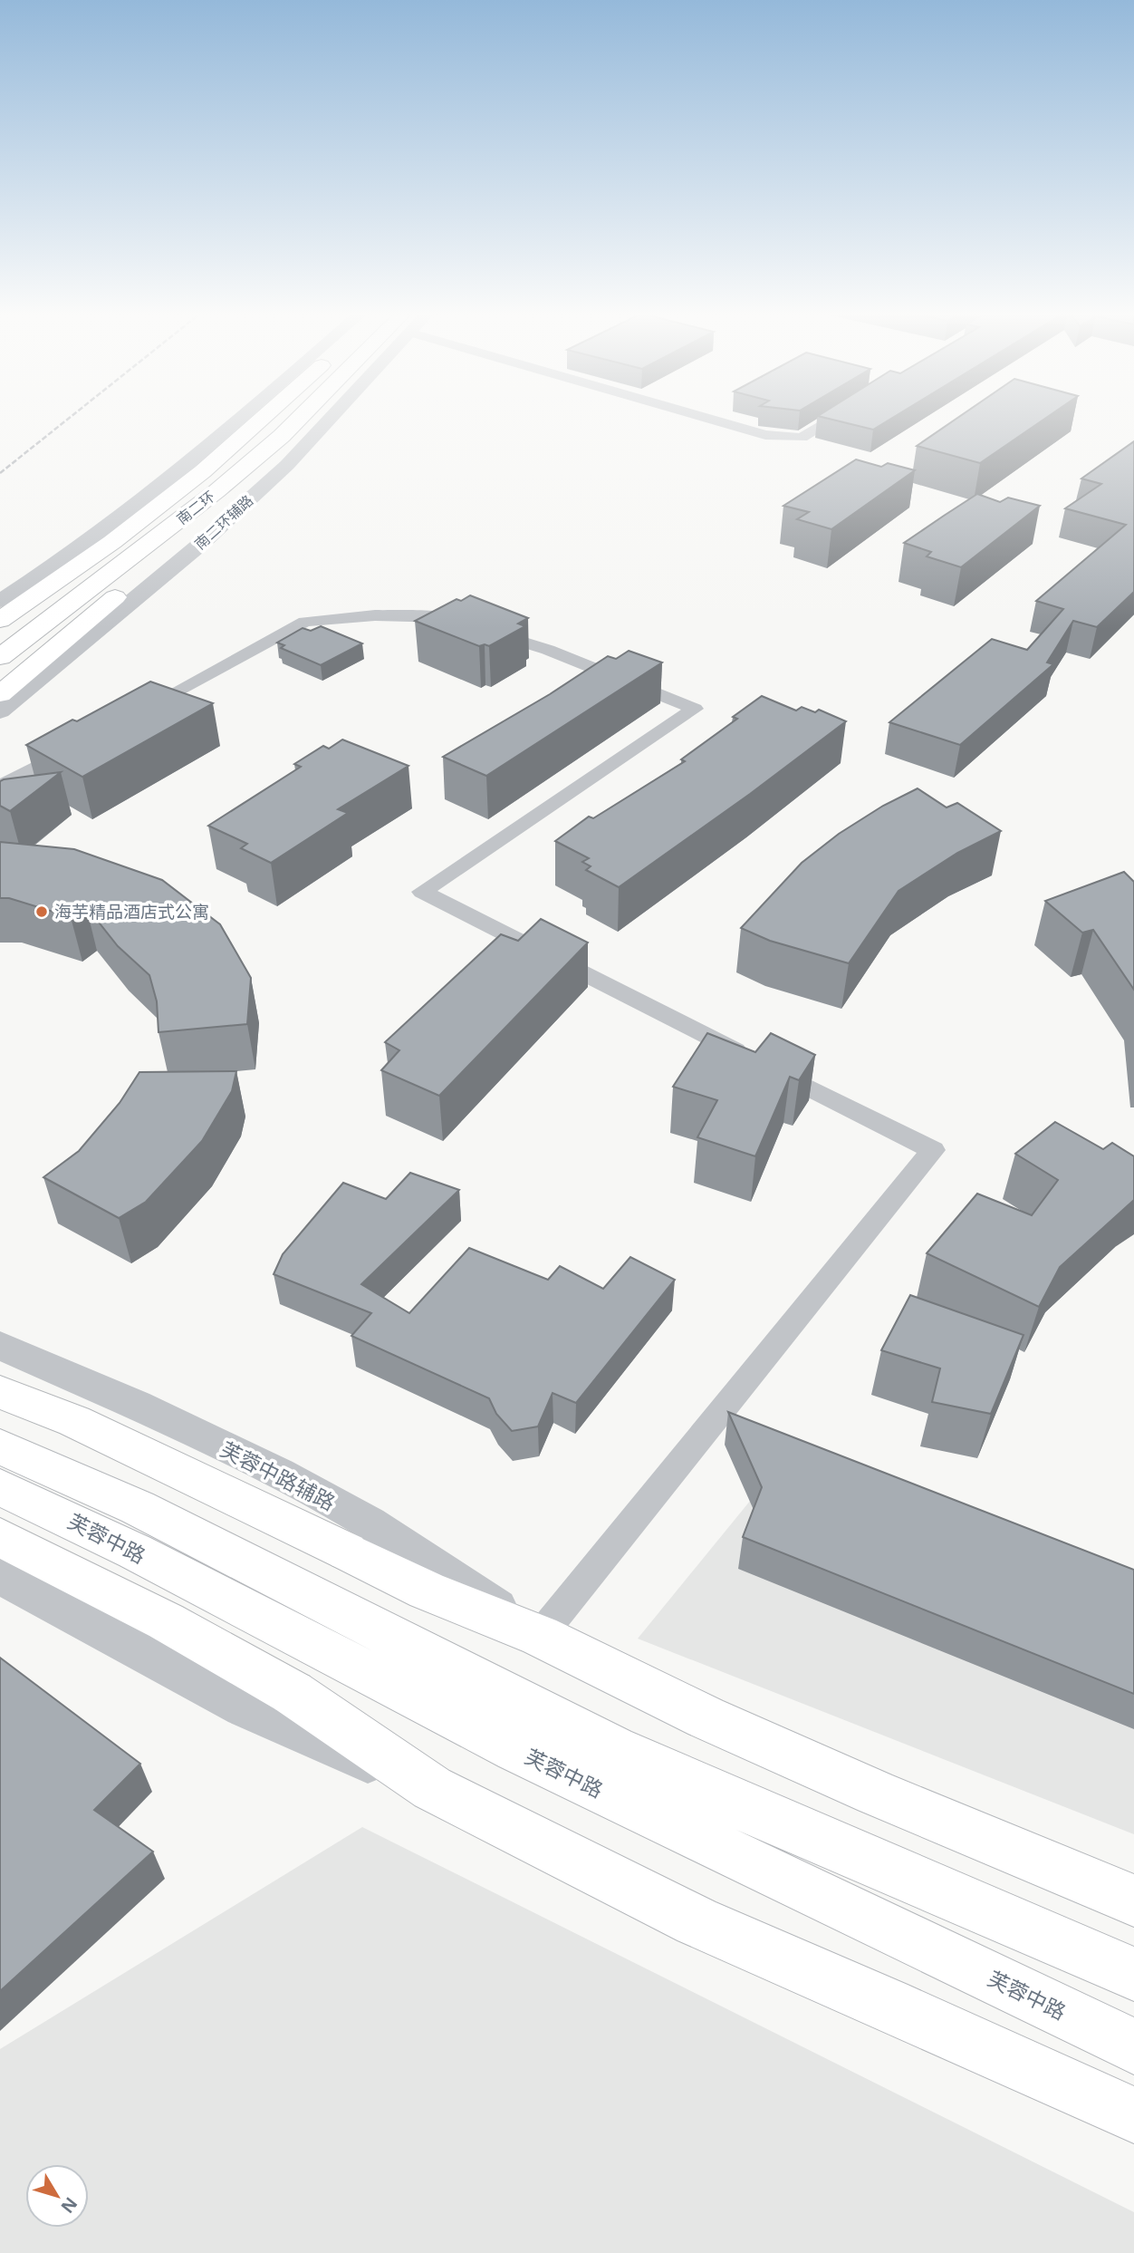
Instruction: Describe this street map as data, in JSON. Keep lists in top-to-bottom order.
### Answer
{
  "streets": {
    "main road": ["南二环", "芙蓉中路"],
    "street": ["南二环辅路", "芙蓉中路辅路"]
  },
  "places": ["海芋精品酒店式公寓"],
  "north": "bottom right"
}
